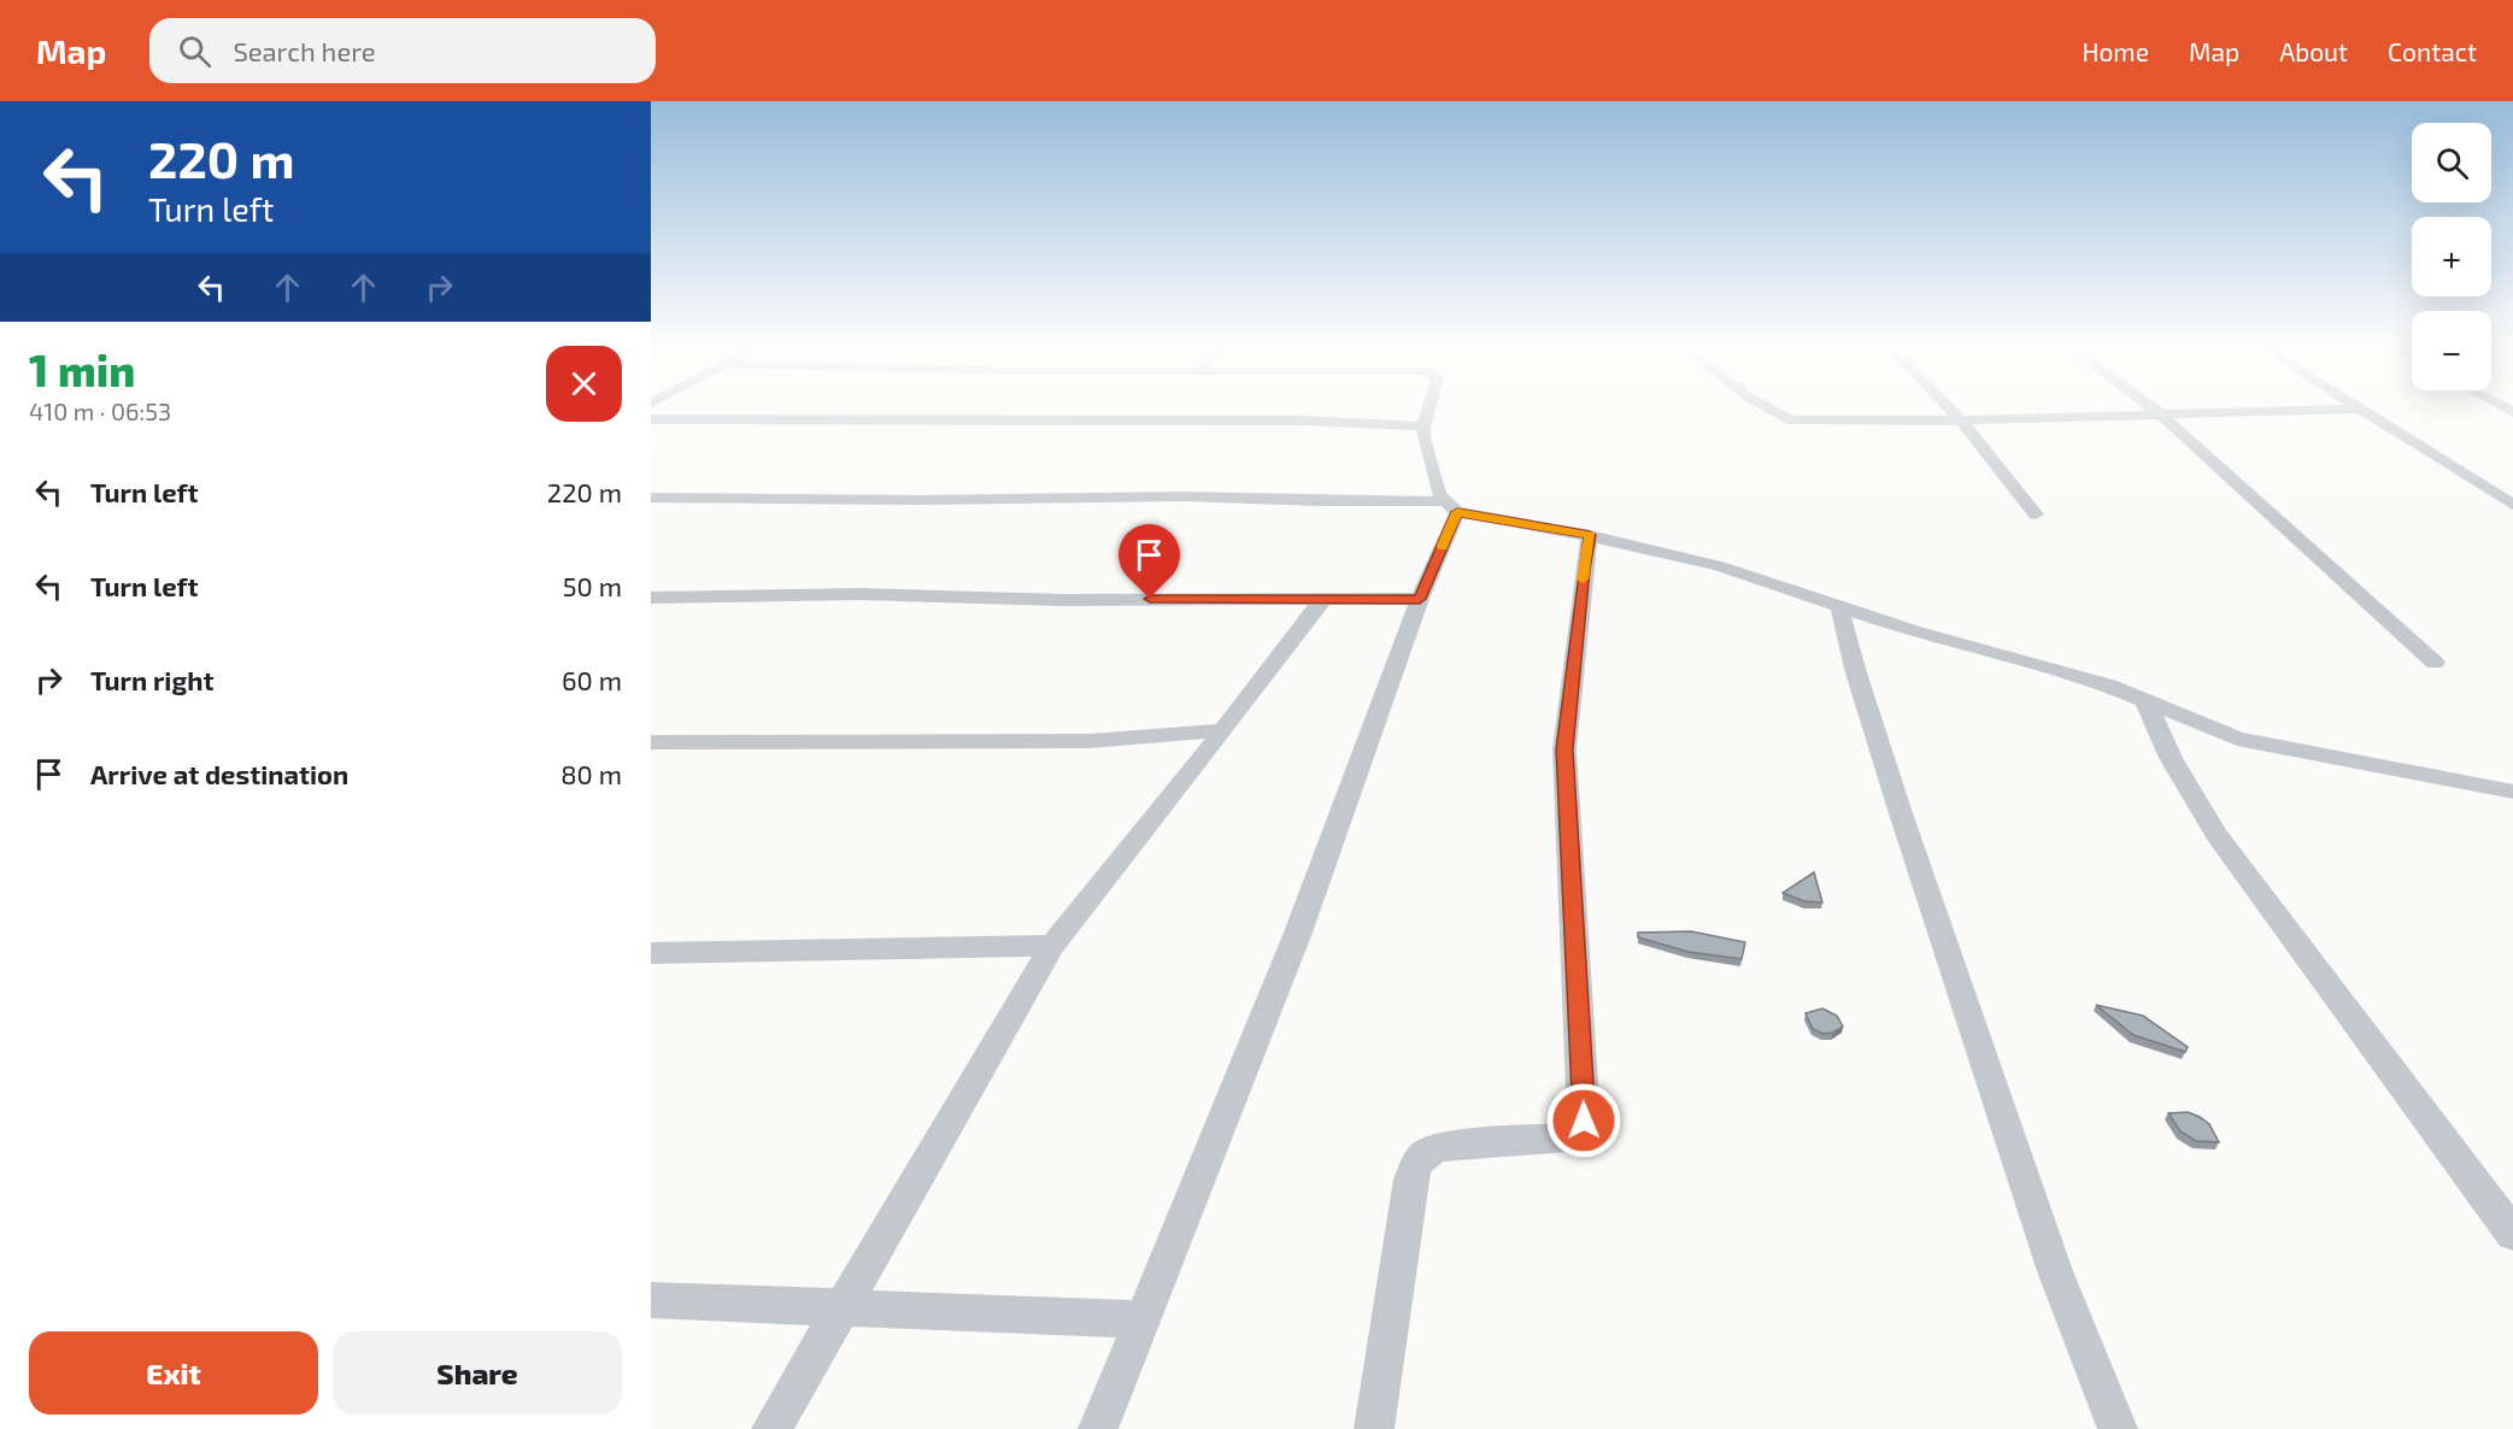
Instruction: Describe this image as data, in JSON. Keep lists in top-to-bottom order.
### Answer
{
  "page": {
    "header": "Map",
    "search": "Search here",
    "nav": [
      "Home",
      "Map",
      "About",
      "Contact"
    ],
    "turn": ["220 m", "Turn left"],
    "map_buttons": ["+", "−"],
    "heading": ["1 min", "410 m · 06:53"],
    "list": [
      {
        "name": "Turn left",
        "value": "220 m"
      },
      {
        "name": "Turn left",
        "value": "50 m"
      },
      {
        "name": "Turn right",
        "value": "60 m"
      },
      {
        "name": "Arrive at destination",
        "value": "80 m"
      }
    ],
    "buttons": ["Exit", "Share"]
  }
}
